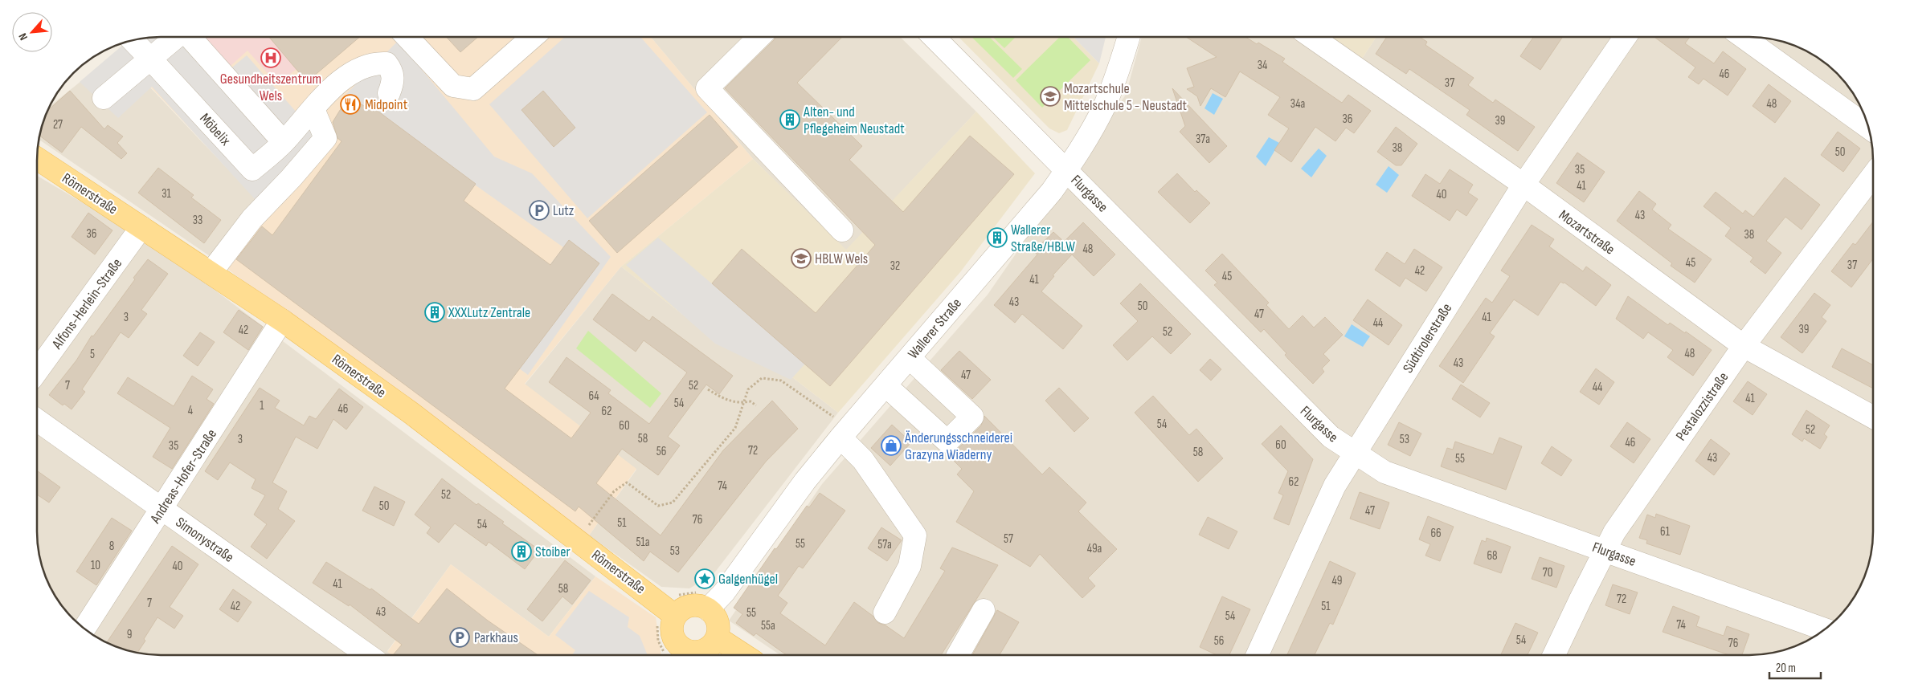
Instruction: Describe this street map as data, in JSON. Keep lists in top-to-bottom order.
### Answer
{
  "streets": {
    "main road": ["Römerstraße"],
    "street": [
      "Möbelix",
      "Flurgasse",
      "Mozartstraße",
      "Alfons-Herlein-Straße",
      "Wallerer Straße",
      "Südtirolerstraße",
      "Pestalozzistraße",
      "Andreas-Hofer-Straße",
      "Simonystraße"
    ]
  },
  "crossings": [
    ["Römerstraße", "Alfons-Herlein-Straße"],
    ["Römerstraße", "Andreas-Hofer-Straße"],
    ["Flurgasse", "Wallerer Straße"],
    ["Flurgasse", "Südtirolerstraße"],
    ["Flurgasse", "Pestalozzistraße"],
    ["Mozartstraße", "Südtirolerstraße"],
    ["Mozartstraße", "Pestalozzistraße"],
    ["Andreas-Hofer-Straße", "Simonystraße"]
  ],
  "places": {
    "hospital": ["Gesundheitszentrum Wels"],
    "school or university": ["Mozartschule Mittelschule 5 - Neustadt", "HBLW Wels"],
    "restaurant": ["Midpoint"],
    "building": [
      "Alten- und Pflegeheim Neustadt",
      "Wallerer Straße/HBLW",
      "XXXLutz Zentrale",
      "Stoiber"
    ],
    "parking": ["Lutz", "Parkhaus"],
    "shop": ["Änderungsschneiderei Grazyna Wiaderny"],
    "place": ["Galgenhügel"]
  },
  "house_numbers": [
    "34",
    "46",
    "37",
    "34a",
    "48",
    "36",
    "39",
    "27",
    "37a",
    "38",
    "50",
    "35",
    "41",
    "31",
    "40",
    "43",
    "33",
    "36",
    "38",
    "48",
    "45",
    "37",
    "32",
    "42",
    "45",
    "41",
    "43",
    "50",
    "47",
    "3",
    "41",
    "44",
    "39",
    "42",
    "52",
    "48",
    "5",
    "43",
    "47",
    "7",
    "52",
    "44",
    "64",
    "41",
    "54",
    "1",
    "46",
    "4",
    "62",
    "54",
    "60",
    "52",
    "58",
    "3",
    "53",
    "46",
    "60",
    "35",
    "72",
    "56",
    "58",
    "43",
    "55",
    "62",
    "74",
    "52",
    "50",
    "47",
    "76",
    "51",
    "54",
    "61",
    "66",
    "57",
    "51a",
    "55",
    "57a",
    "8",
    "49a",
    "53",
    "68",
    "10",
    "40",
    "70",
    "49",
    "41",
    "58",
    "72",
    "7",
    "42",
    "51",
    "43",
    "55",
    "54",
    "74",
    "55a",
    "9",
    "54",
    "56",
    "76"
  ],
  "scale_bar": "20 m",
  "north": "bottom left"
}
